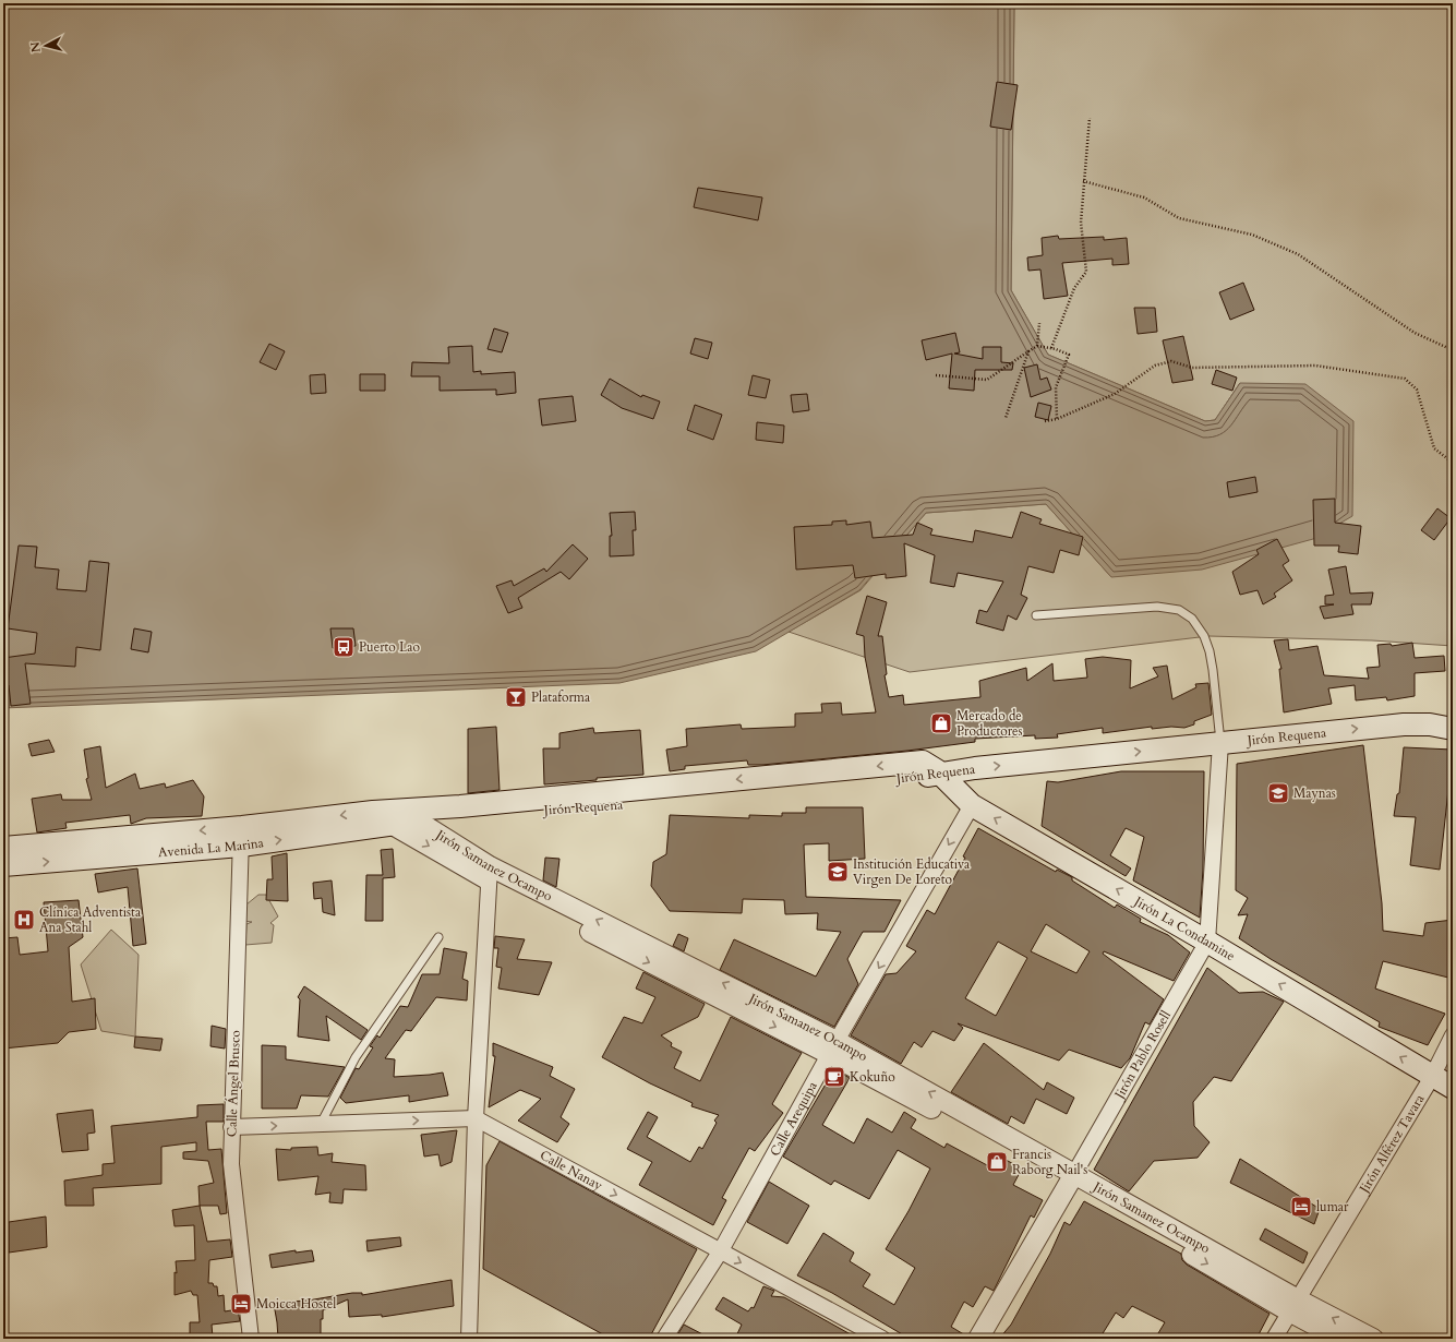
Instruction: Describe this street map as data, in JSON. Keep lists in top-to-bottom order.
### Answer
{
  "streets": {
    "main road": ["Jirón Requena", "Avenida La Marina", "Jirón La Condamine"],
    "street": [
      "Jirón Samanez Ocampo",
      "Jirón Pablo Rosell",
      "Calle Ángel Brusco",
      "Calle Arequipa",
      "Jirón Alférez Tavara",
      "Calle Nanay"
    ]
  },
  "crossings": [
    ["Jirón Requena", "Avenida La Marina"],
    ["Jirón Requena", "Jirón Samanez Ocampo"],
    ["Jirón Requena", "Jirón La Condamine"],
    ["Jirón Requena", "Jirón Pablo Rosell"],
    ["Avenida La Marina", "Jirón Samanez Ocampo"],
    ["Avenida La Marina", "Calle Ángel Brusco"],
    ["Jirón Samanez Ocampo", "Jirón Pablo Rosell"],
    ["Jirón Samanez Ocampo", "Calle Arequipa"],
    ["Jirón Samanez Ocampo", "Jirón Alférez Tavara"],
    ["Jirón La Condamine", "Jirón Pablo Rosell"],
    ["Jirón La Condamine", "Calle Arequipa"],
    ["Jirón La Condamine", "Jirón Alférez Tavara"],
    ["Calle Arequipa", "Calle Nanay"]
  ],
  "one_way": [
    "Jirón Requena",
    "Jirón La Condamine",
    "Calle Arequipa",
    "Calle Nanay"
  ],
  "places": {
    "bus stop": ["Puerto Lao"],
    "bar": ["Plataforma"],
    "shop": ["Mercado de Productores", "Francis Raborg Nail's"],
    "school or university": ["Maynas", "Institución Educativa Virgen De Loreto"],
    "hospital": ["Clínica Adventista Ana Stahl"],
    "cafe": ["Kokuño"],
    "hotel": ["lumar", "Moicca Hostel"]
  },
  "north": "left"
}
